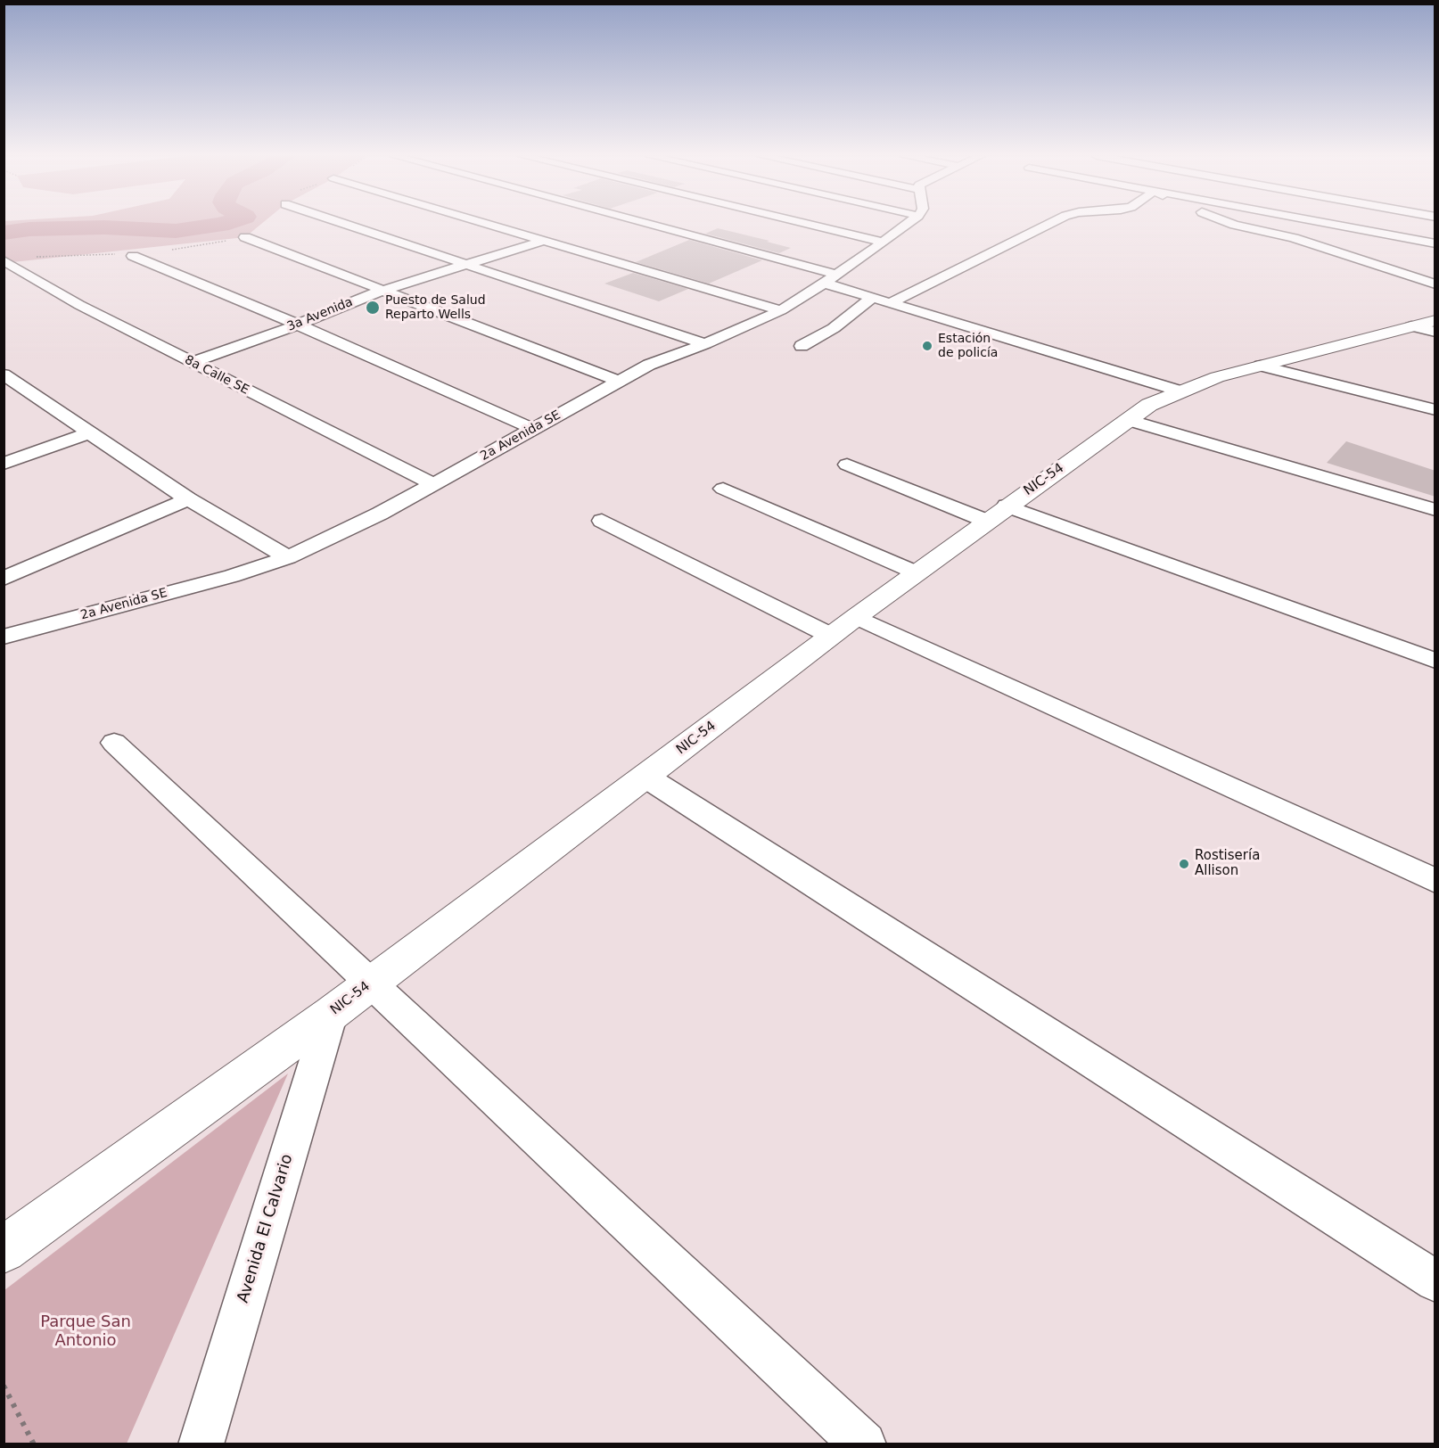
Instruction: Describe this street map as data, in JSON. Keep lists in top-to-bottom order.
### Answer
{
  "streets": {
    "main road": ["NIC-54"],
    "street": [
      "3a Avenida",
      "8a Calle SE",
      "2a Avenida SE",
      "Avenida El Calvario"
    ]
  },
  "crossings": [
    ["3a Avenida", "8a Calle SE"],
    ["8a Calle SE", "2a Avenida SE"],
    ["NIC-54", "Avenida El Calvario"]
  ],
  "parks": ["Parque San Antonio"],
  "places": ["Puesto de Salud Reparto Wells", "Estación de policía", "Rostisería Allison"]
}
